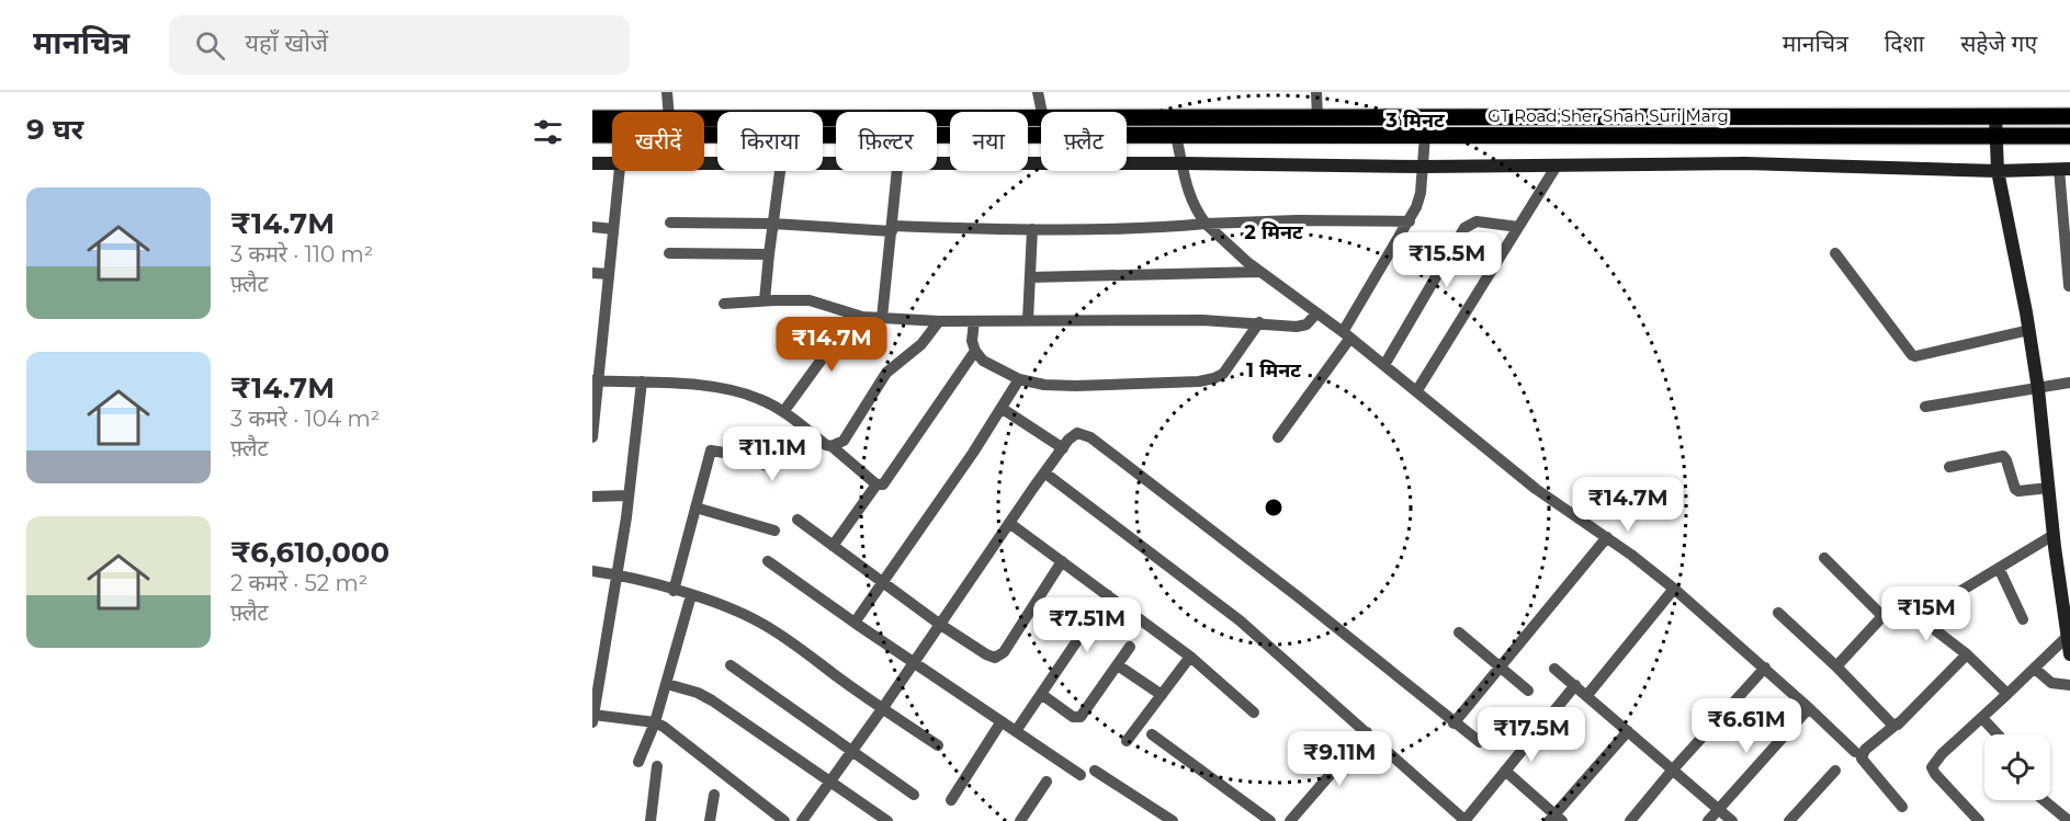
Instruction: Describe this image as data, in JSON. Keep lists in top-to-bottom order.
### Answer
{
  "streets": {
    "main road": ["GT Road;Sher Shah Suri Marg"]
  },
  "page": {
    "header": "मानचित्र",
    "search": "यहाँ खोजें",
    "nav": ["मानचित्र", "दिशा", "सहेजे गए"],
    "heading": "9 घर",
    "chip": [
      "खरीदें",
      "किराया",
      "फ़िल्टर",
      "नया",
      "फ़्लैट"
    ],
    "list": [
      {
        "name": "₹14.7M",
        "note": "3 कमरे · 110 m² · फ़्लैट"
      },
      {
        "name": "₹14.7M",
        "note": "3 कमरे · 104 m² · फ़्लैट"
      },
      {
        "name": "₹6,610,000",
        "note": "2 कमरे · 52 m² · फ़्लैट"
      }
    ],
    "price": [
      "₹15.5M",
      "₹14.7M",
      "₹11.1M",
      "₹14.7M",
      "₹15M",
      "₹7.51M",
      "₹6.61M",
      "₹17.5M",
      "₹9.11M"
    ]
  },
  "rings": ["3 मिनट", "2 मिनट", "1 मिनट"]
}
